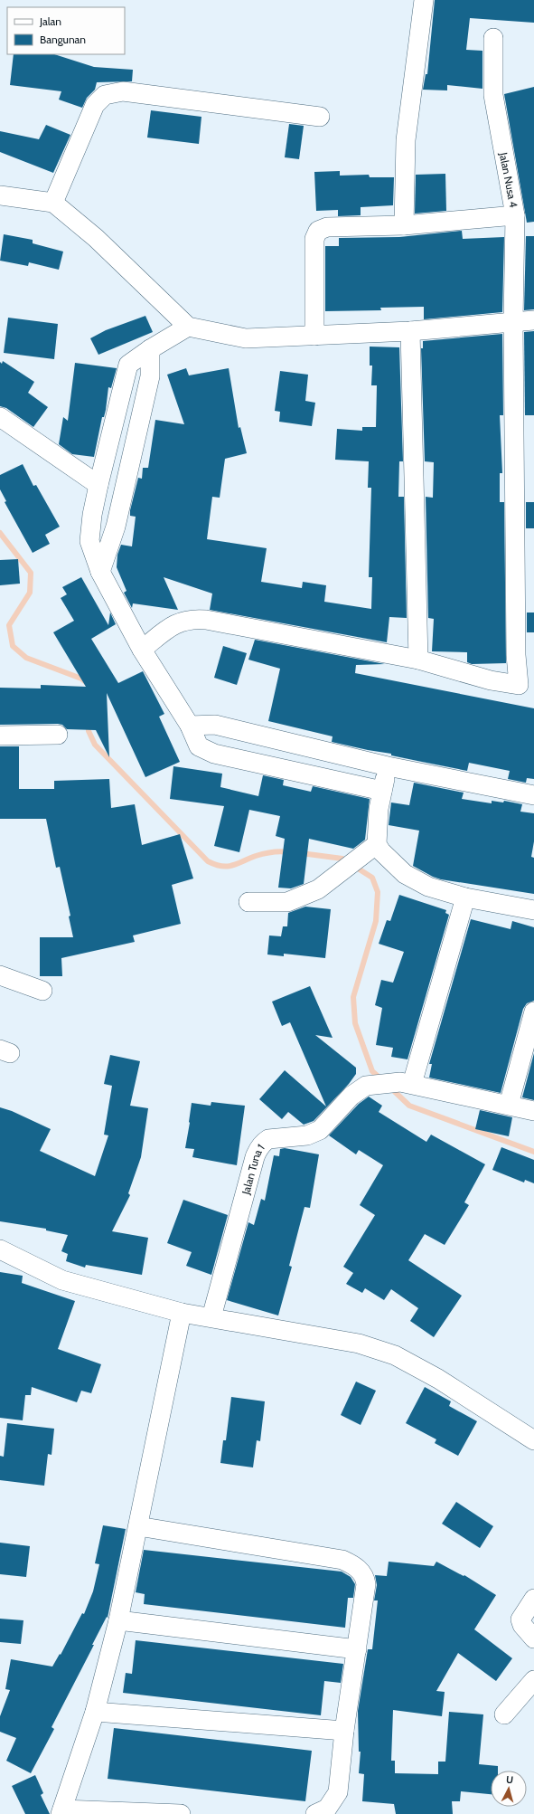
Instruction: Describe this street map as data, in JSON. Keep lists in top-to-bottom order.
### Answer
{
  "streets": {
    "street": ["Jalan Nusa 4", "Jalan Tuna 1"]
  },
  "legend": ["Jalan", "Bangunan"],
  "north": "top"
}
